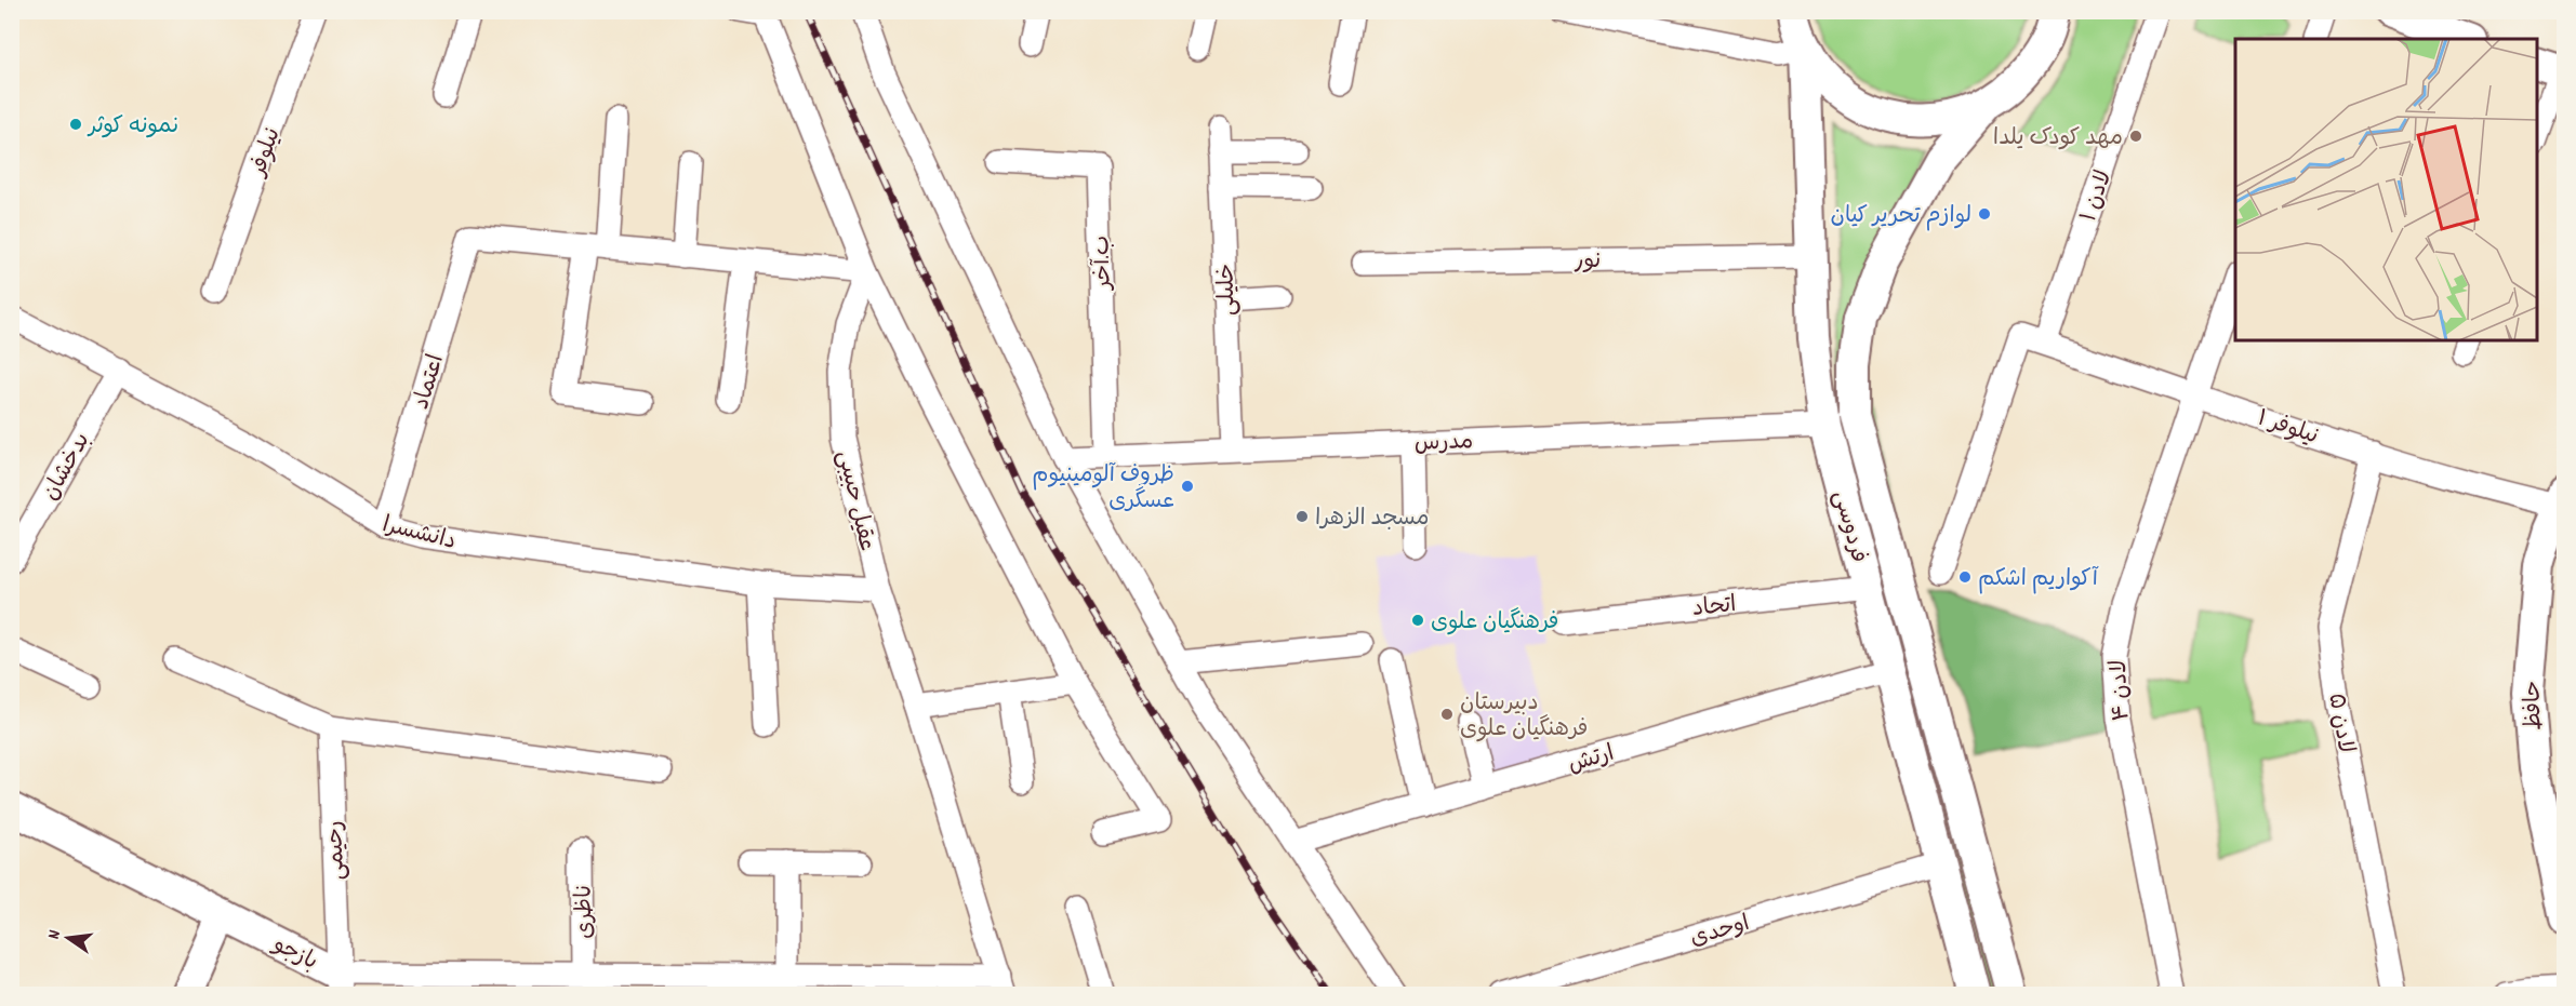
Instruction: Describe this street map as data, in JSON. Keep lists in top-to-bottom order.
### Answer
{
  "streets": {
    "street": [
      "نیلوفر",
      "لادن ۱",
      "نور",
      "ب.آخر",
      "خلیلی",
      "اعتماد",
      "نیلوفر ۱",
      "مدرس",
      "بدخشان",
      "عقیل حبیبی",
      "فردوسی",
      "دانشسرا",
      "اتحاد",
      "لادن ۴",
      "حافظ",
      "لادن ۵",
      "ارتش",
      "رحیمی",
      "ناظری",
      "اوحدی",
      "بازجو"
    ]
  },
  "crossings": [
    ["لادن ۱", "نیلوفر ۱"],
    ["نور", "فردوسی"],
    ["ب.آخر", "مدرس"],
    ["خلیلی", "مدرس"],
    ["اعتماد", "دانشسرا"],
    ["نیلوفر ۱", "لادن ۴"],
    ["نیلوفر ۱", "حافظ"],
    ["نیلوفر ۱", "لادن ۵"],
    ["مدرس", "فردوسی"],
    ["بدخشان", "دانشسرا"],
    ["عقیل حبیبی", "دانشسرا"],
    ["عقیل حبیبی", "بازجو"],
    ["فردوسی", "اتحاد"],
    ["فردوسی", "ارتش"],
    ["فردوسی", "اوحدی"],
    ["رحیمی", "بازجو"],
    ["ناظری", "بازجو"]
  ],
  "places": [
    "نمونه کوثر",
    "مهد کودک یلدا",
    "لوازم تحریر کیان",
    "ظروف آلومینیوم عسگری",
    "مسجد الزهرا",
    "آکواریم اشکم",
    "فرهنگیان علوی",
    "دبیرستان فرهنگیان علوی"
  ],
  "north": "left"
}
